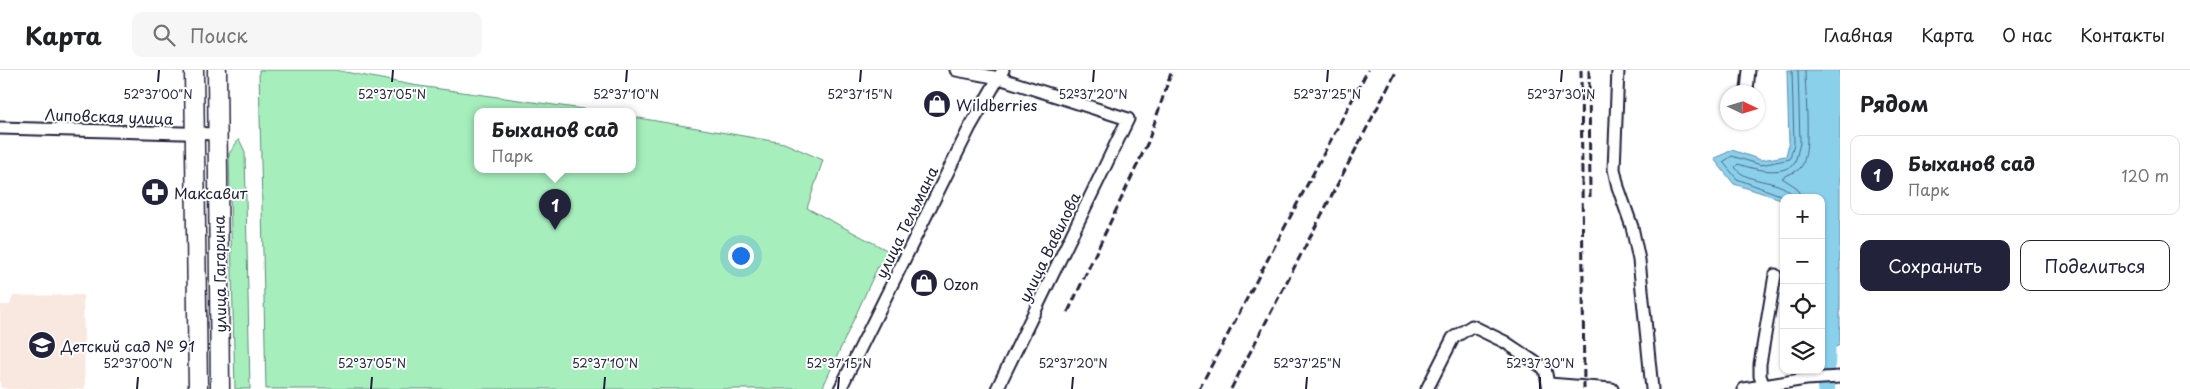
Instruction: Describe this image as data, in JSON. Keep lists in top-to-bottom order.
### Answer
{
  "streets": {
    "main road": ["улица Гагарина"],
    "street": ["Липовская улица", "улица Тельмана", "улица Вавилова"]
  },
  "crossings": [
    ["Липовская улица", "улица Гагарина"],
    ["улица Тельмана", "улица Вавилова"]
  ],
  "places": {
    "shop": ["Wildberries", "Ozon"],
    "pharmacy": ["Максавит"],
    "school or university": ["Детский сад № 91"]
  },
  "north": "right",
  "page": {
    "header": "Карта",
    "search": "Поиск",
    "nav": [
      "Главная",
      "Карта",
      "О нас",
      "Контакты"
    ],
    "heading": "Рядом",
    "popup": ["Быханов сад", "Парк"],
    "list": [
      {
        "mark": "1",
        "name": "Быханов сад",
        "note": "Парк",
        "value": "120 m"
      }
    ],
    "pins": "1",
    "map_buttons": ["+", "−"],
    "buttons": ["Сохранить", "Поделиться"]
  },
  "coordinates": [
    "52°37'00\"N",
    "52°37'05\"N",
    "52°37'10\"N",
    "52°37'15\"N",
    "52°37'20\"N",
    "52°37'25\"N",
    "52°37'30\"N"
  ]
}
